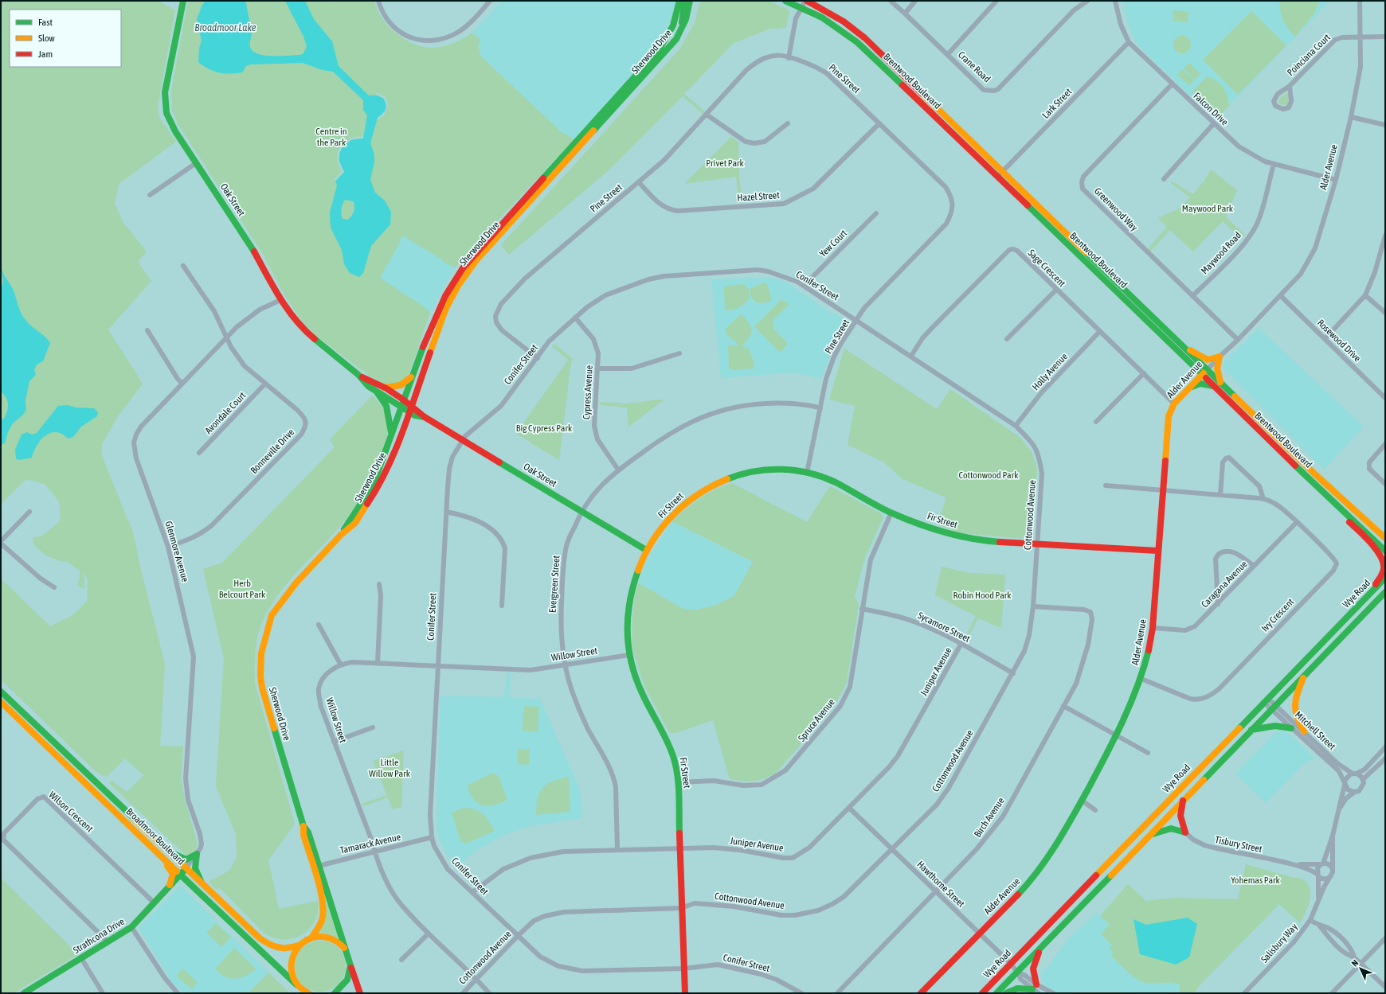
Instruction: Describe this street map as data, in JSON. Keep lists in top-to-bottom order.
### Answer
{
  "streets": {
    "main road": [
      "Sherwood Drive",
      "Brentwood Boulevard",
      "Alder Avenue",
      "Oak Street",
      "Fir Street",
      "Wye Road",
      "Broadmoor Boulevard",
      "Strathcona Drive"
    ],
    "street": [
      "Poinciana Court",
      "Crane Road",
      "Pine Street",
      "Lark Street",
      "Falcon Drive",
      "Hazel Street",
      "Greenwood Way",
      "Yew Court",
      "Maywood Road",
      "Sage Crescent",
      "Conifer Street",
      "Rosewood Drive",
      "Holly Avenue",
      "Cypress Avenue",
      "Avondale Court",
      "Bonneville Drive",
      "Cottonwood Avenue",
      "Glenmore Avenue",
      "Evergreen Street",
      "Caragana Avenue",
      "Ivy Crescent",
      "Sycamore Street",
      "Willow Street",
      "Juniper Avenue",
      "Spruce Avenue",
      "Mitchell Street",
      "Wilson Crescent",
      "Birch Avenue",
      "Tamarack Avenue",
      "Tisbury Street",
      "Hawthorne Street",
      "Salisbury Way"
    ]
  },
  "crossings": [
    ["Sherwood Drive", "Oak Street"],
    ["Sherwood Drive", "Tamarack Avenue"],
    ["Poinciana Court", "Alder Avenue"],
    ["Pine Street", "Hazel Street"],
    ["Pine Street", "Conifer Street"],
    ["Pine Street", "Fir Street"],
    ["Pine Street", "Cottonwood Avenue"],
    ["Pine Street", "Evergreen Street"],
    ["Brentwood Boulevard", "Lark Street"],
    ["Brentwood Boulevard", "Alder Avenue"],
    ["Lark Street", "Falcon Drive"],
    ["Falcon Drive", "Alder Avenue"],
    ["Falcon Drive", "Greenwood Way"],
    ["Falcon Drive", "Maywood Road"],
    ["Alder Avenue", "Greenwood Way"],
    ["Alder Avenue", "Sage Crescent"],
    ["Alder Avenue", "Rosewood Drive"],
    ["Alder Avenue", "Fir Street"],
    ["Alder Avenue", "Caragana Avenue"],
    ["Alder Avenue", "Ivy Crescent"],
    ["Alder Avenue", "Hawthorne Street"],
    ["Oak Street", "Conifer Street"],
    ["Oak Street", "Fir Street"],
    ["Oak Street", "Glenmore Avenue"],
    ["Oak Street", "Evergreen Street"],
    ["Greenwood Way", "Maywood Road"],
    ["Yew Court", "Conifer Street"],
    ["Sage Crescent", "Holly Avenue"],
    ["Sage Crescent", "Cottonwood Avenue"],
    ["Conifer Street", "Cypress Avenue"],
    ["Conifer Street", "Fir Street"],
    ["Conifer Street", "Cottonwood Avenue"],
    ["Conifer Street", "Willow Street"],
    ["Conifer Street", "Juniper Avenue"],
    ["Conifer Street", "Tamarack Avenue"],
    ["Holly Avenue", "Cottonwood Avenue"],
    ["Cypress Avenue", "Evergreen Street"],
    ["Avondale Court", "Bonneville Drive"],
    ["Bonneville Drive", "Glenmore Avenue"],
    ["Fir Street", "Cottonwood Avenue"],
    ["Fir Street", "Willow Street"],
    ["Fir Street", "Juniper Avenue"],
    ["Fir Street", "Spruce Avenue"],
    ["Cottonwood Avenue", "Sycamore Street"],
    ["Cottonwood Avenue", "Willow Street"],
    ["Cottonwood Avenue", "Birch Avenue"],
    ["Cottonwood Avenue", "Hawthorne Street"],
    ["Glenmore Avenue", "Broadmoor Boulevard"],
    ["Glenmore Avenue", "Strathcona Drive"],
    ["Evergreen Street", "Willow Street"],
    ["Evergreen Street", "Juniper Avenue"],
    ["Caragana Avenue", "Ivy Crescent"],
    ["Wye Road", "Mitchell Street"],
    ["Wye Road", "Hawthorne Street"],
    ["Sycamore Street", "Juniper Avenue"],
    ["Sycamore Street", "Spruce Avenue"],
    ["Willow Street", "Tamarack Avenue"],
    ["Juniper Avenue", "Hawthorne Street"],
    ["Wilson Crescent", "Strathcona Drive"],
    ["Birch Avenue", "Hawthorne Street"],
    ["Broadmoor Boulevard", "Strathcona Drive"],
    ["Tisbury Street", "Salisbury Way"]
  ],
  "water": ["Broadmoor Lake"],
  "parks": [
    "Centre in the Park",
    "Privet Park",
    "Maywood Park",
    "Big Cypress Park",
    "Cottonwood Park",
    "Herb Belcourt Park",
    "Robin Hood Park",
    "Little Willow Park",
    "Yohemas Park"
  ],
  "legend": ["Fast", "Slow", "Jam"],
  "north": "top left"
}
